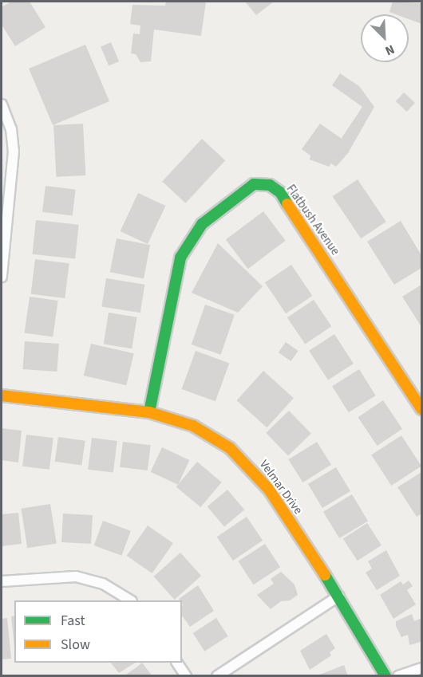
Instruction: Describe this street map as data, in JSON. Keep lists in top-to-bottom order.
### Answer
{
  "streets": {
    "street": ["Flatbush Avenue", "Velmar Drive"]
  },
  "crossings": [
    ["Flatbush Avenue", "Velmar Drive"]
  ],
  "legend": ["Fast", "Slow"],
  "north": "bottom right"
}
